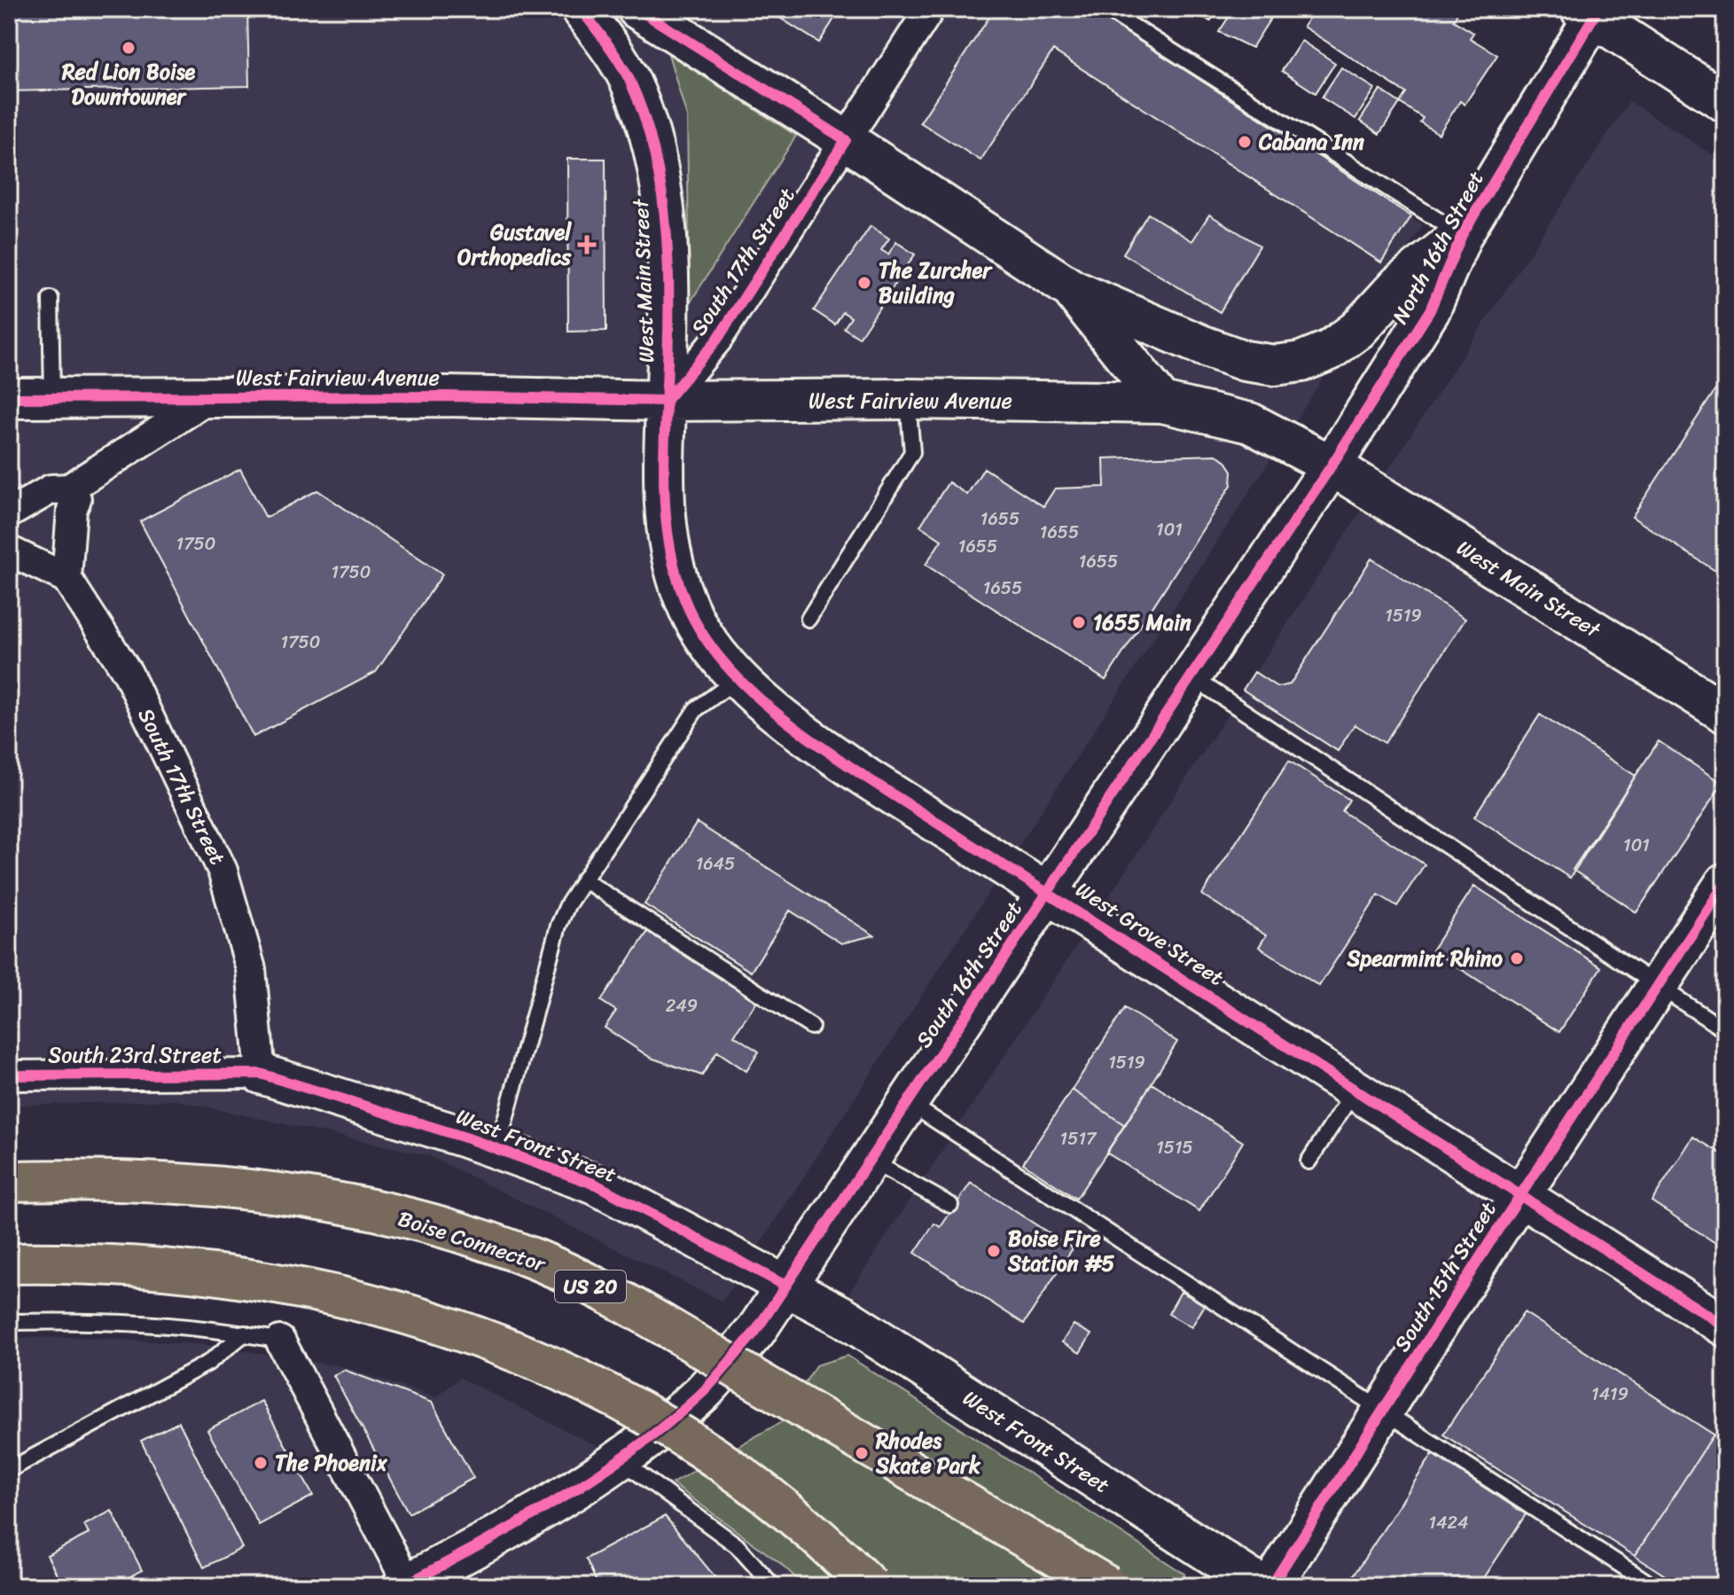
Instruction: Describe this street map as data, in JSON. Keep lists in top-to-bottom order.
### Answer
{
  "streets": {
    "highway": ["Boise Connector", "US 20"],
    "main road": [
      "North 16th Street",
      "West Main Street",
      "West Fairview Avenue",
      "West Grove Street",
      "South 16th Street",
      "West Front Street",
      "South 15th Street"
    ],
    "street": ["South 17th Street", "South 23rd Street"]
  },
  "crossings": [
    ["North 16th Street", "West Main Street"],
    ["North 16th Street", "West Fairview Avenue"],
    ["North 16th Street", "South 16th Street"],
    ["South 17th Street", "West Main Street"],
    ["South 17th Street", "West Fairview Avenue"],
    ["South 17th Street", "West Grove Street"],
    ["South 17th Street", "South 23rd Street"],
    ["South 17th Street", "West Front Street"],
    ["West Main Street", "West Fairview Avenue"],
    ["West Main Street", "West Grove Street"],
    ["West Main Street", "South 16th Street"],
    ["West Fairview Avenue", "West Grove Street"],
    ["West Fairview Avenue", "South 16th Street"],
    ["West Grove Street", "South 16th Street"],
    ["West Grove Street", "South 15th Street"],
    ["South 16th Street", "West Front Street"],
    ["South 23rd Street", "West Front Street"]
  ],
  "places": {
    "other": [
      "Red Lion Boise Downtowner",
      "Cabana Inn",
      "The Zurcher Building",
      "1655 Main",
      "Spearmint Rhino",
      "Boise Fire Station #5",
      "Rhodes Skate Park",
      "The Phoenix"
    ],
    "health": ["Gustavel Orthopedics"]
  },
  "house_numbers": [
    "1655",
    "101",
    "1655",
    "1750",
    "1655",
    "1655",
    "1750",
    "1655",
    "1519",
    "1750",
    "101",
    "1645",
    "249",
    "1519",
    "1517",
    "1515",
    "1419",
    "1424"
  ]
}
